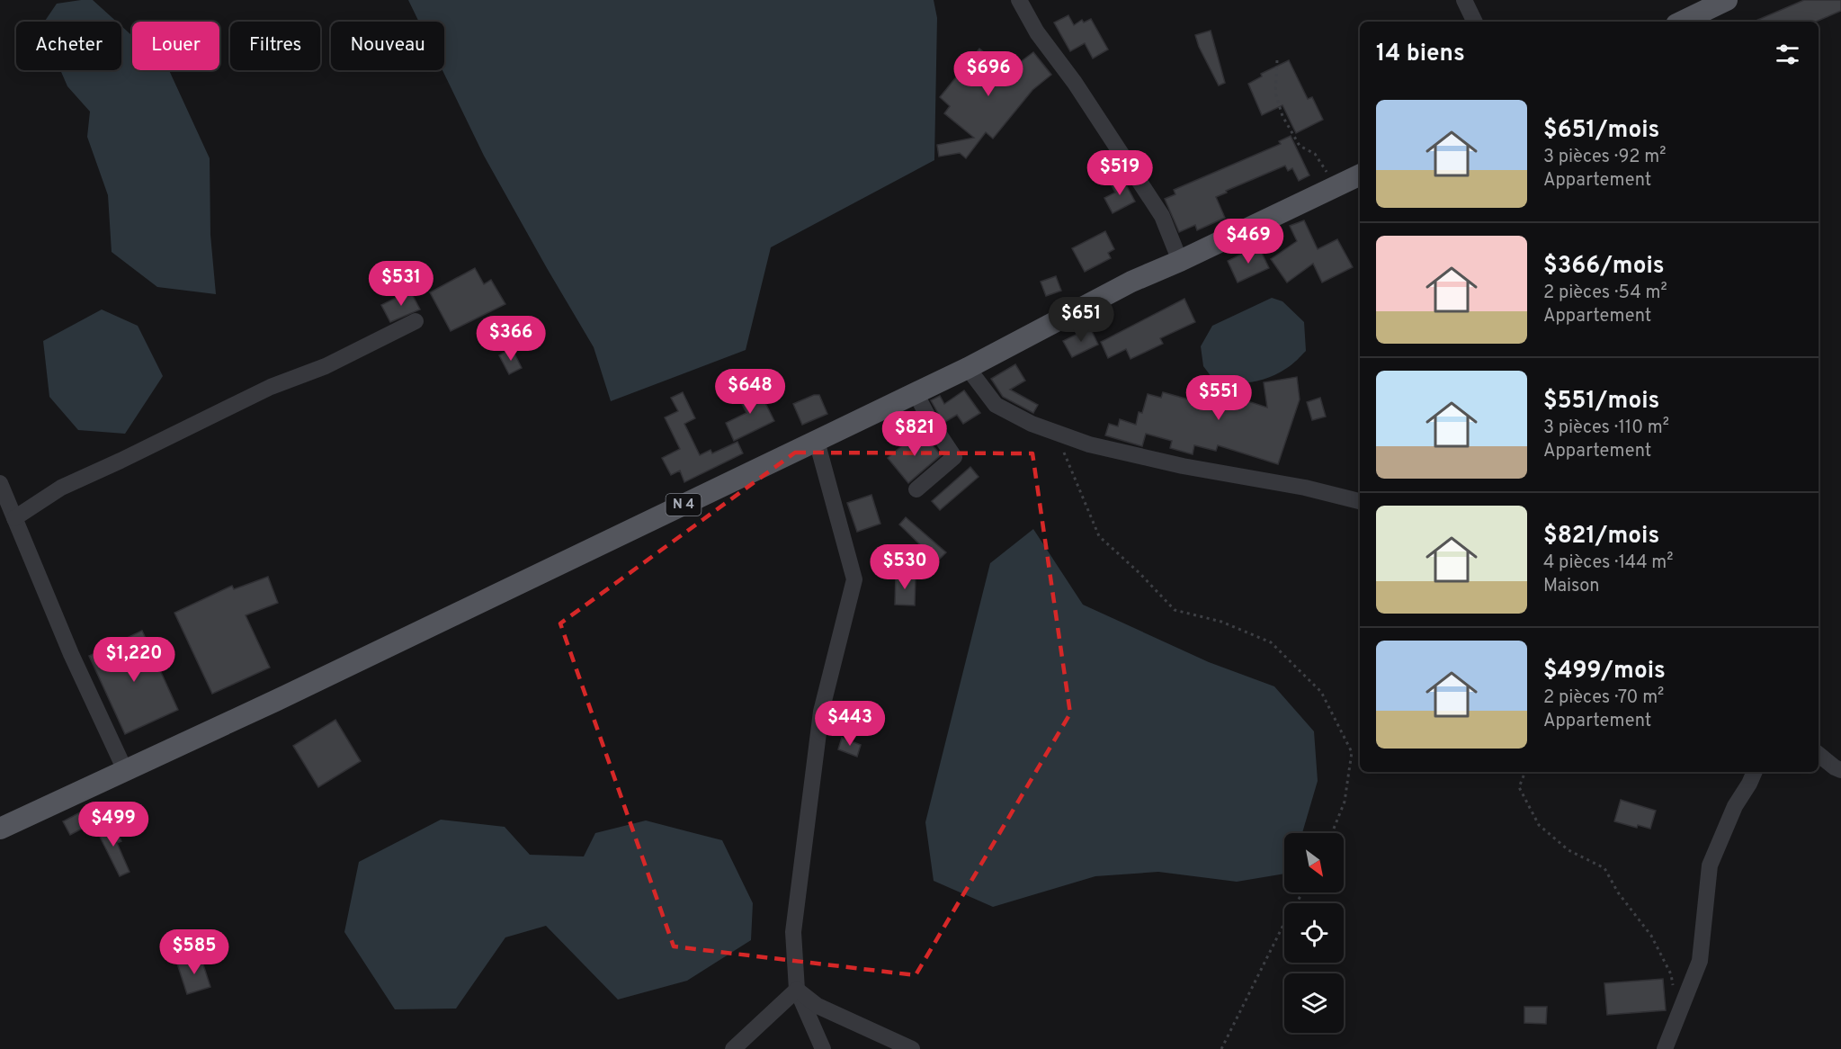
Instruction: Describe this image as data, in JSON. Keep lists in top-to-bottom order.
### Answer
{
  "streets": {
    "main road": ["N 4"]
  },
  "north": "bottom right",
  "page": {
    "chip": [
      "Acheter",
      "Louer",
      "Filtres",
      "Nouveau"
    ],
    "heading": "14 biens",
    "price": [
      "$696",
      "$519",
      "$469",
      "$531",
      "$651",
      "$366",
      "$648",
      "$551",
      "$821",
      "$530",
      "$1,220",
      "$443",
      "$499",
      "$585"
    ],
    "list": [
      {
        "name": "$651/mois",
        "note": "3 pièces · 92 m² · Appartement"
      },
      {
        "name": "$366/mois",
        "note": "2 pièces · 54 m² · Appartement"
      },
      {
        "name": "$551/mois",
        "note": "3 pièces · 110 m² · Appartement"
      },
      {
        "name": "$821/mois",
        "note": "4 pièces · 144 m² · Maison"
      },
      {
        "name": "$499/mois",
        "note": "2 pièces · 70 m² · Appartement"
      }
    ]
  }
}
